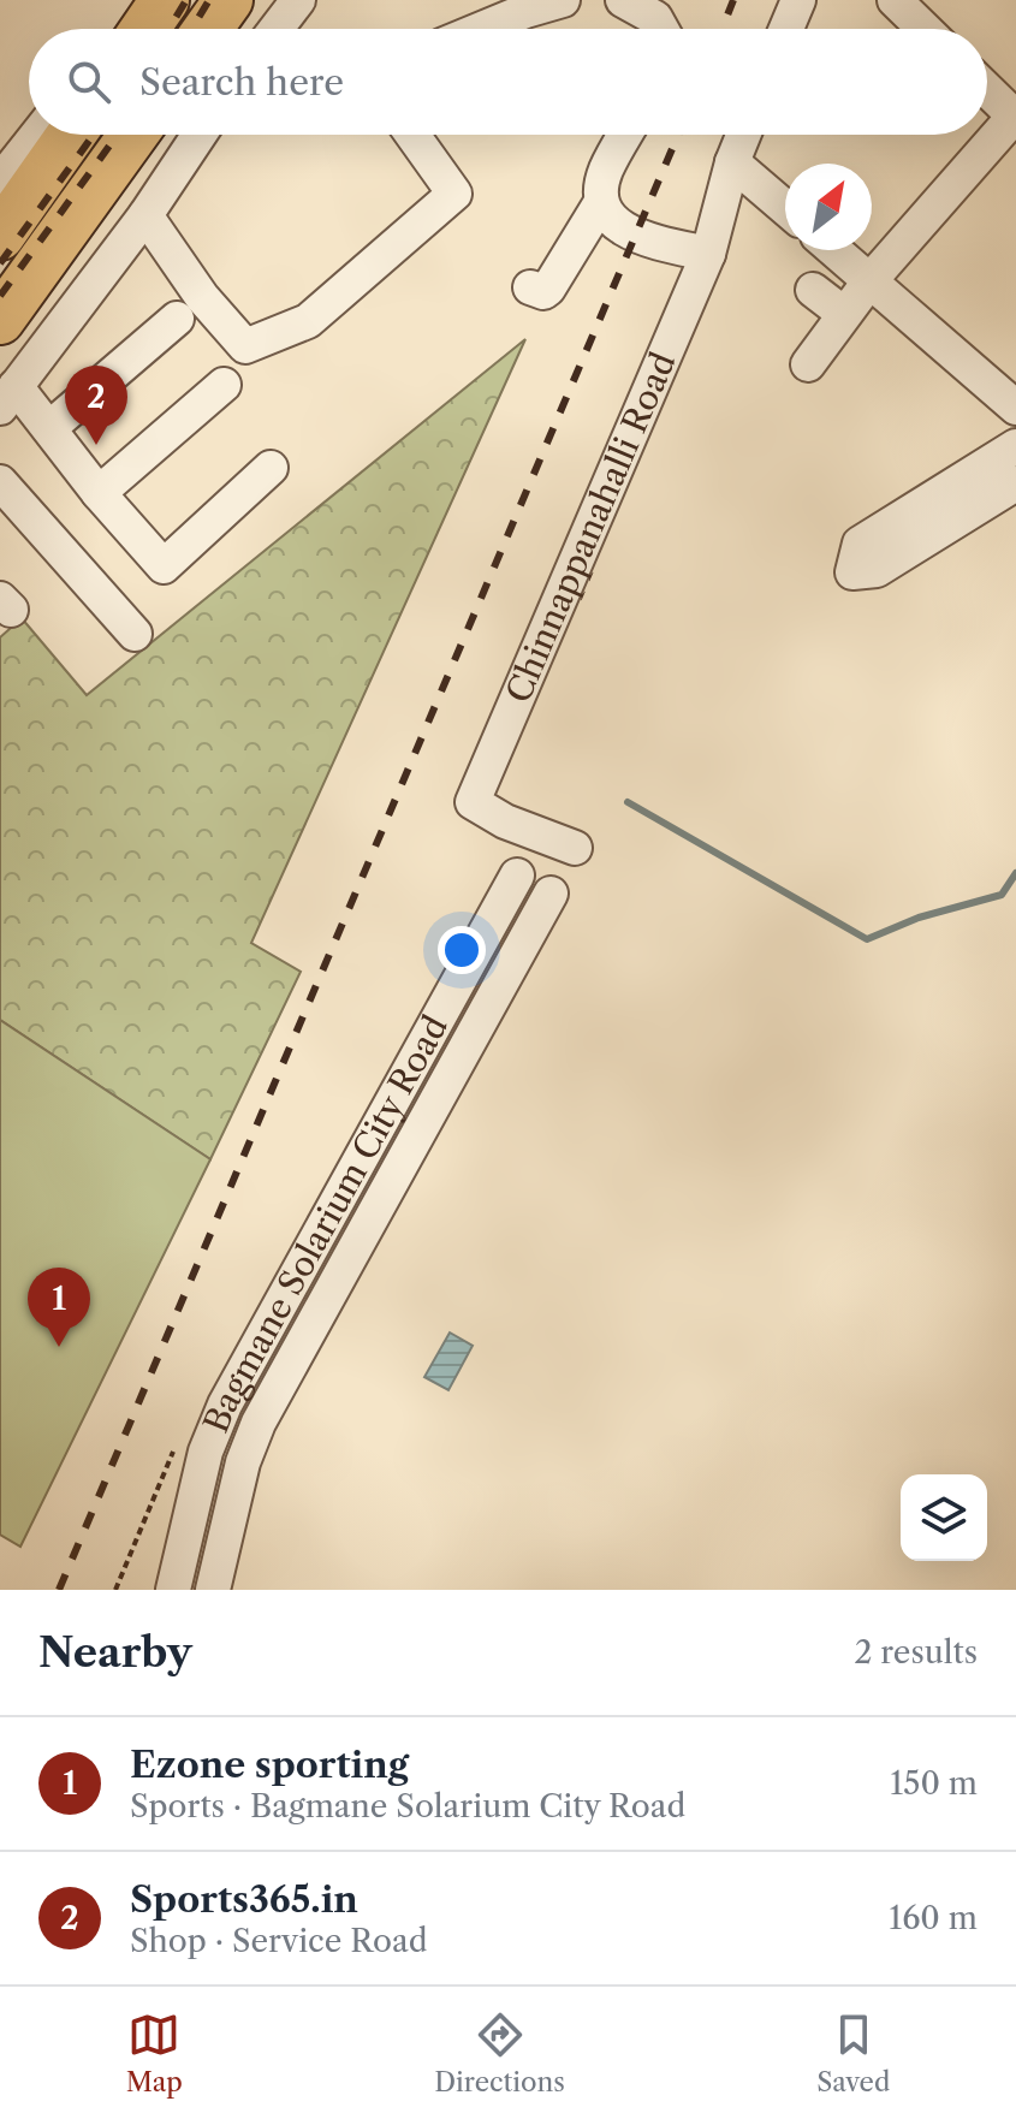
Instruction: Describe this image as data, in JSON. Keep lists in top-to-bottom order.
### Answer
{
  "streets": {
    "street": ["Chinnappanahalli Road", "Bagmane Solarium City Road"]
  },
  "north": "top right",
  "page": {
    "search": "Search here",
    "pins": ["2", "1"],
    "heading": ["Nearby", "2 results"],
    "list": [
      {
        "mark": "1",
        "name": "Ezone sporting",
        "note": "Sports · Bagmane Solarium City Road",
        "value": "150 m"
      },
      {
        "mark": "2",
        "name": "Sports365.in",
        "note": "Shop · Service Road",
        "value": "160 m"
      }
    ],
    "nav": ["Map", "Directions", "Saved"]
  }
}
